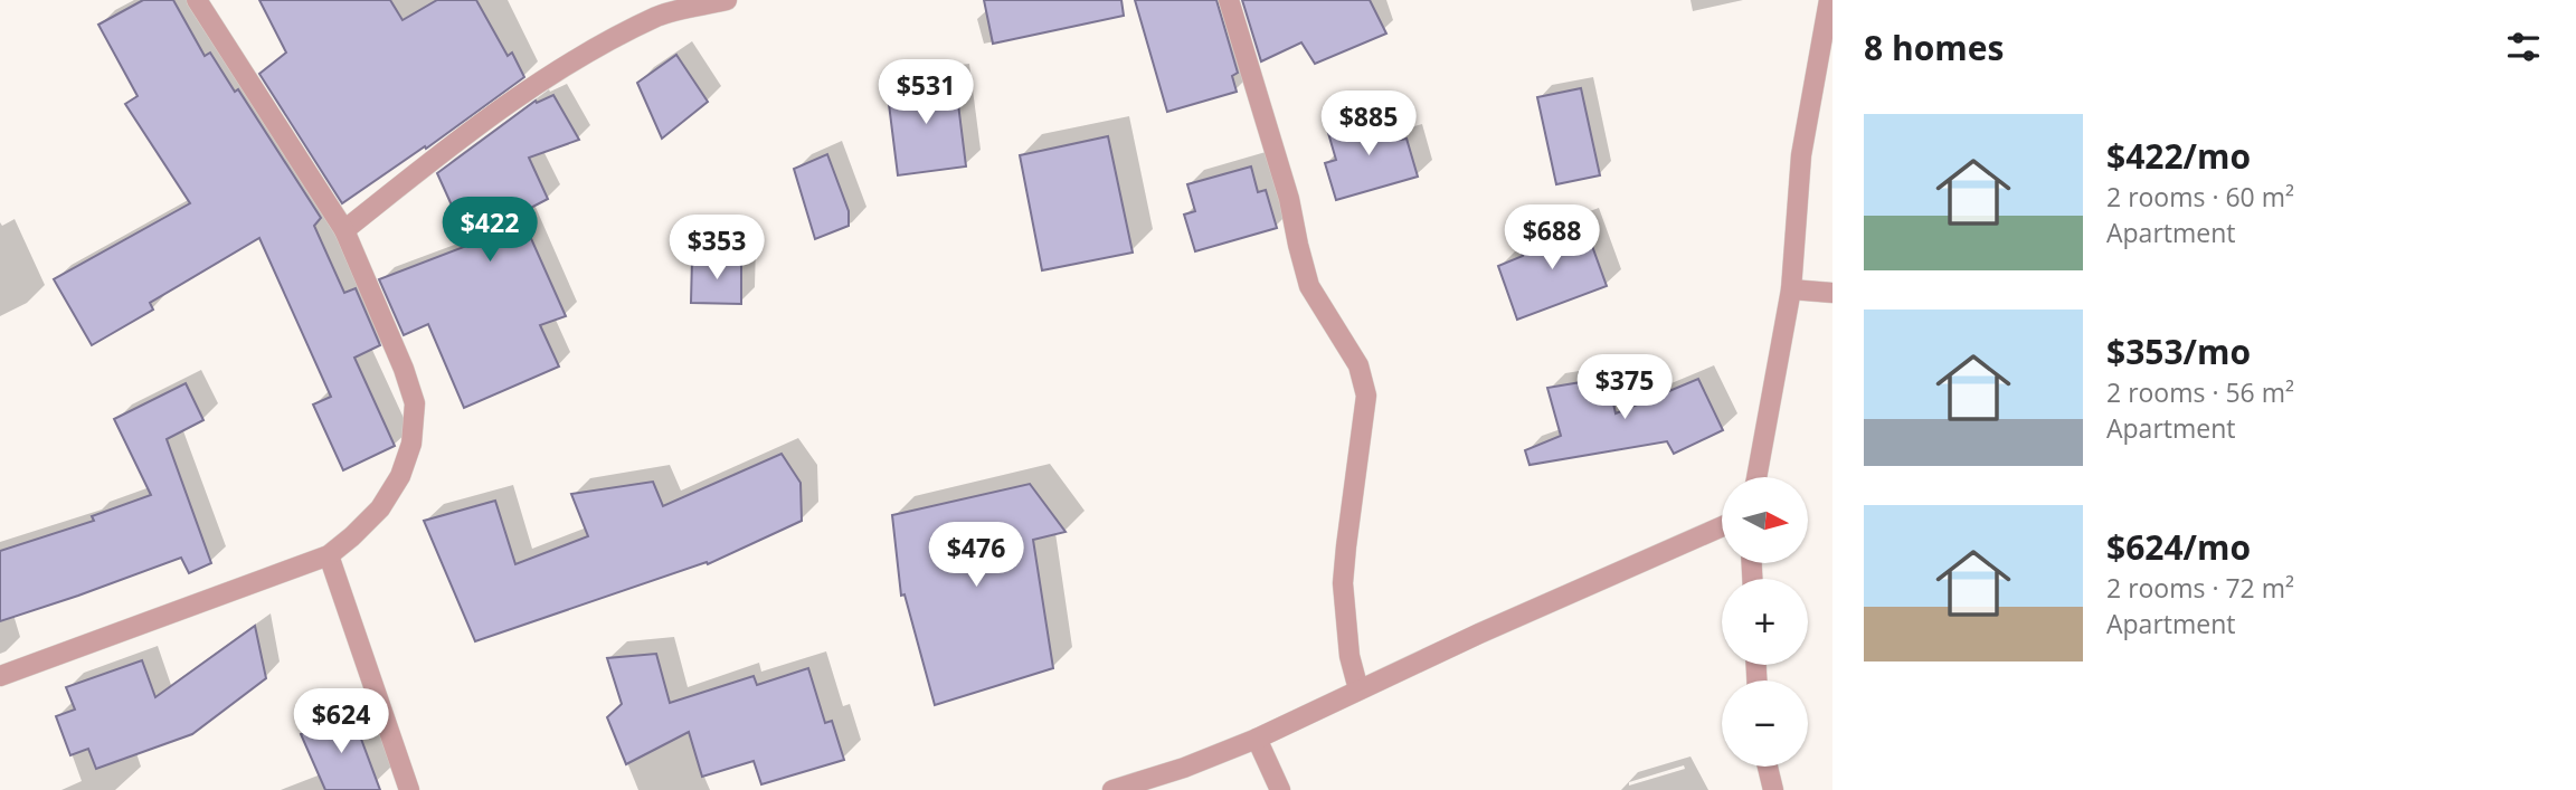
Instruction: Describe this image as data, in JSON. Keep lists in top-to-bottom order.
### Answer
{
  "north": "right",
  "page": {
    "heading": "8 homes",
    "price": [
      "$531",
      "$885",
      "$422",
      "$688",
      "$353",
      "$375",
      "$476",
      "$624"
    ],
    "list": [
      {
        "name": "$422/mo",
        "note": "2 rooms · 60 m² · Apartment"
      },
      {
        "name": "$353/mo",
        "note": "2 rooms · 56 m² · Apartment"
      },
      {
        "name": "$624/mo",
        "note": "2 rooms · 72 m² · Apartment"
      }
    ],
    "map_buttons": ["+", "−"]
  }
}
